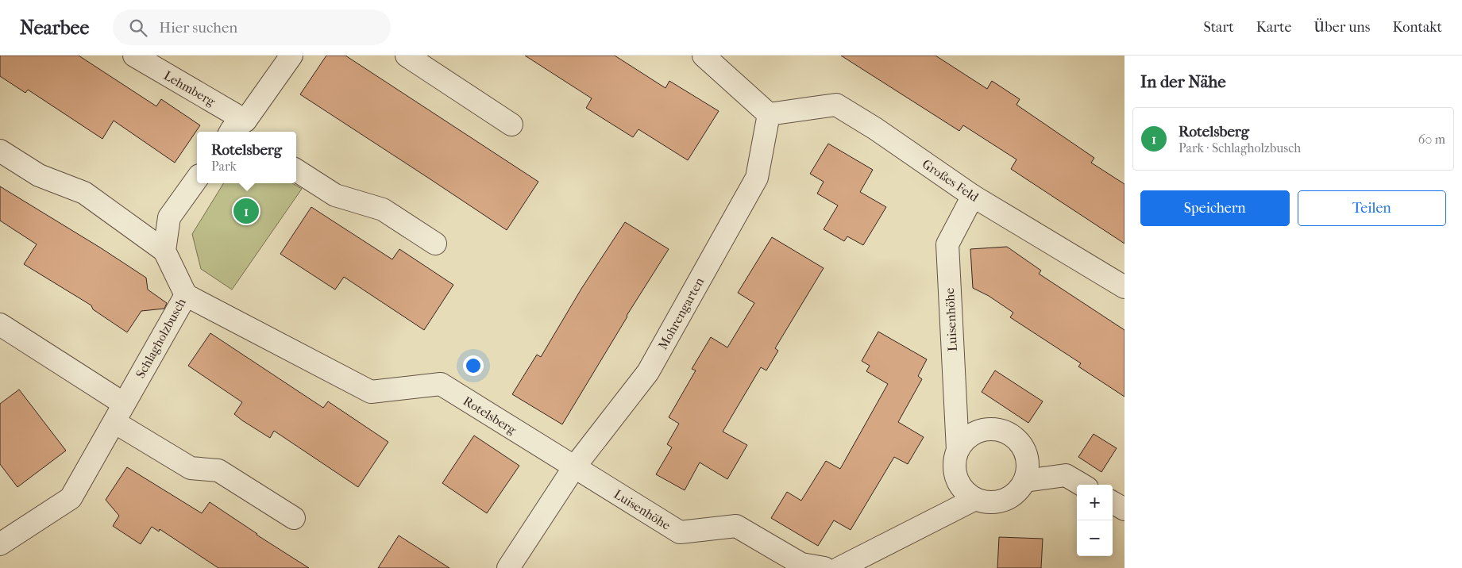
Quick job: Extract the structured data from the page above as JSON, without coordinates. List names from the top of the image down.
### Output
{
  "streets": {
    "street": [
      "Lehmberg",
      "Großes Feld",
      "Mohrengarten",
      "Luisenhöhe",
      "Schlagholzbusch",
      "Rotelsberg"
    ]
  },
  "crossings": [
    ["Großes Feld", "Mohrengarten"],
    ["Großes Feld", "Luisenhöhe"],
    ["Mohrengarten", "Luisenhöhe"],
    ["Mohrengarten", "Rotelsberg"],
    ["Luisenhöhe", "Rotelsberg"],
    ["Schlagholzbusch", "Rotelsberg"]
  ],
  "page": {
    "header": "Nearbee",
    "search": "Hier suchen",
    "nav": [
      "Start",
      "Karte",
      "Über uns",
      "Kontakt"
    ],
    "heading": "In der Nähe",
    "list": [
      {
        "mark": "1",
        "name": "Rotelsberg",
        "note": "Park · Schlagholzbusch",
        "value": "60 m"
      }
    ],
    "popup": ["Rotelsberg", "Park"],
    "buttons": ["Speichern", "Teilen"],
    "pins": "1",
    "map_buttons": ["+", "−"]
  }
}
